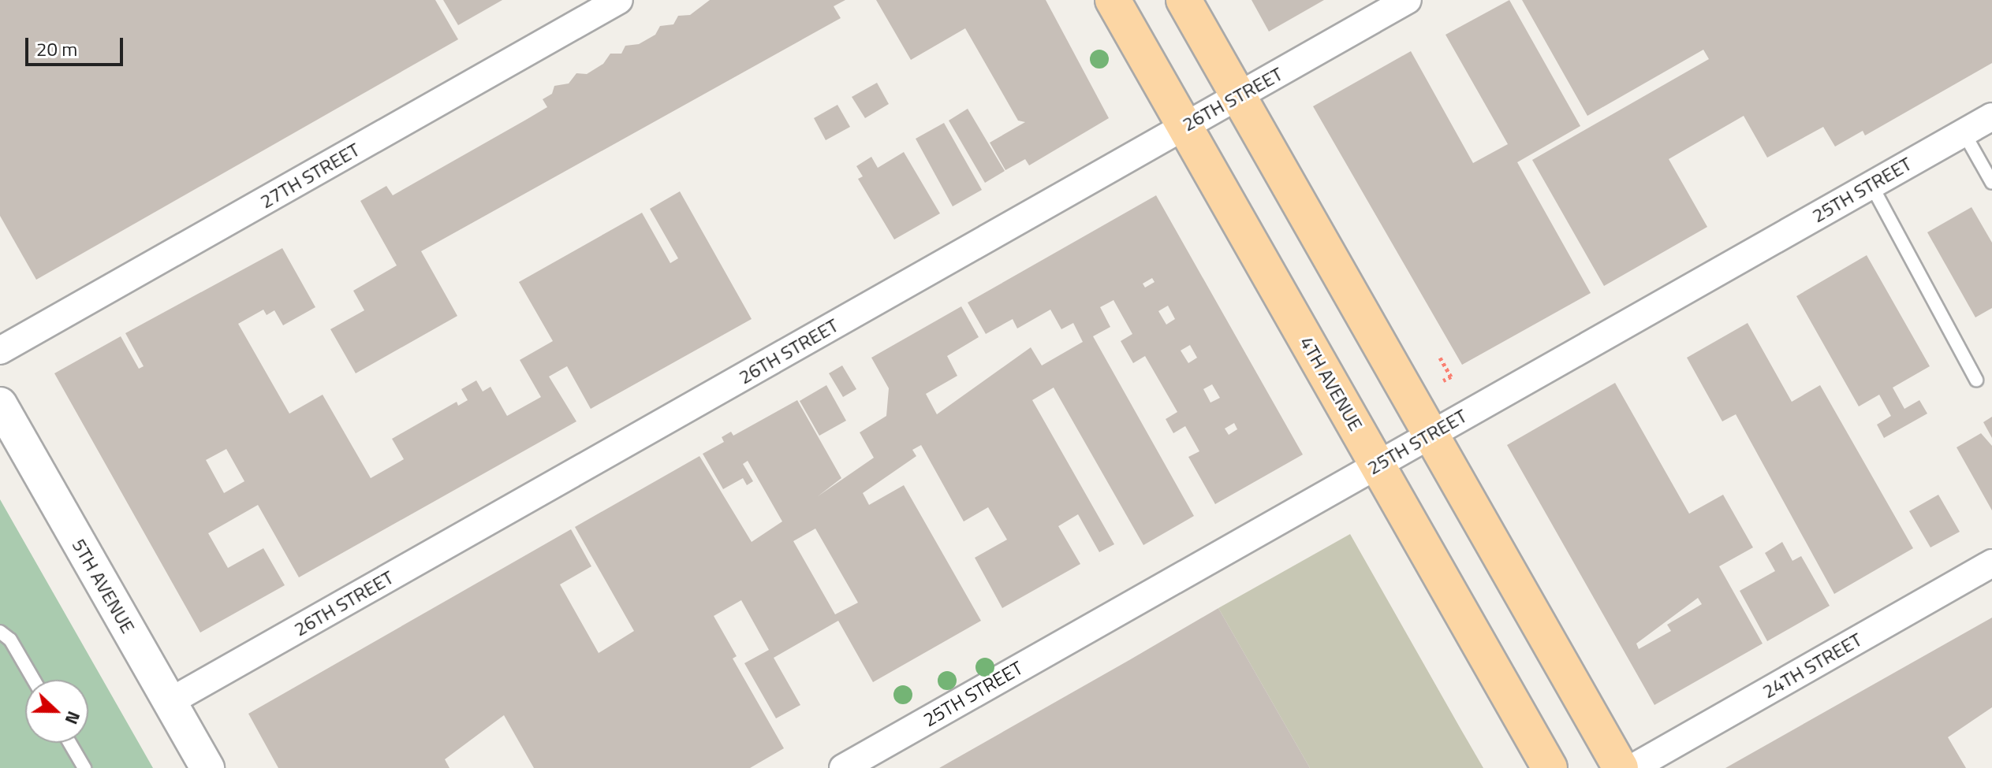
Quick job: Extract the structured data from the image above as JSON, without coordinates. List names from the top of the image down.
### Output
{
  "streets": {
    "main road": ["4TH AVENUE"],
    "street": [
      "26TH STREET",
      "27TH STREET",
      "25TH STREET",
      "5TH AVENUE",
      "24TH STREET"
    ]
  },
  "crossings": [
    ["26TH STREET", "4TH AVENUE"],
    ["26TH STREET", "5TH AVENUE"],
    ["25TH STREET", "4TH AVENUE"]
  ],
  "scale_bar": "20 m",
  "north": "right"
}
